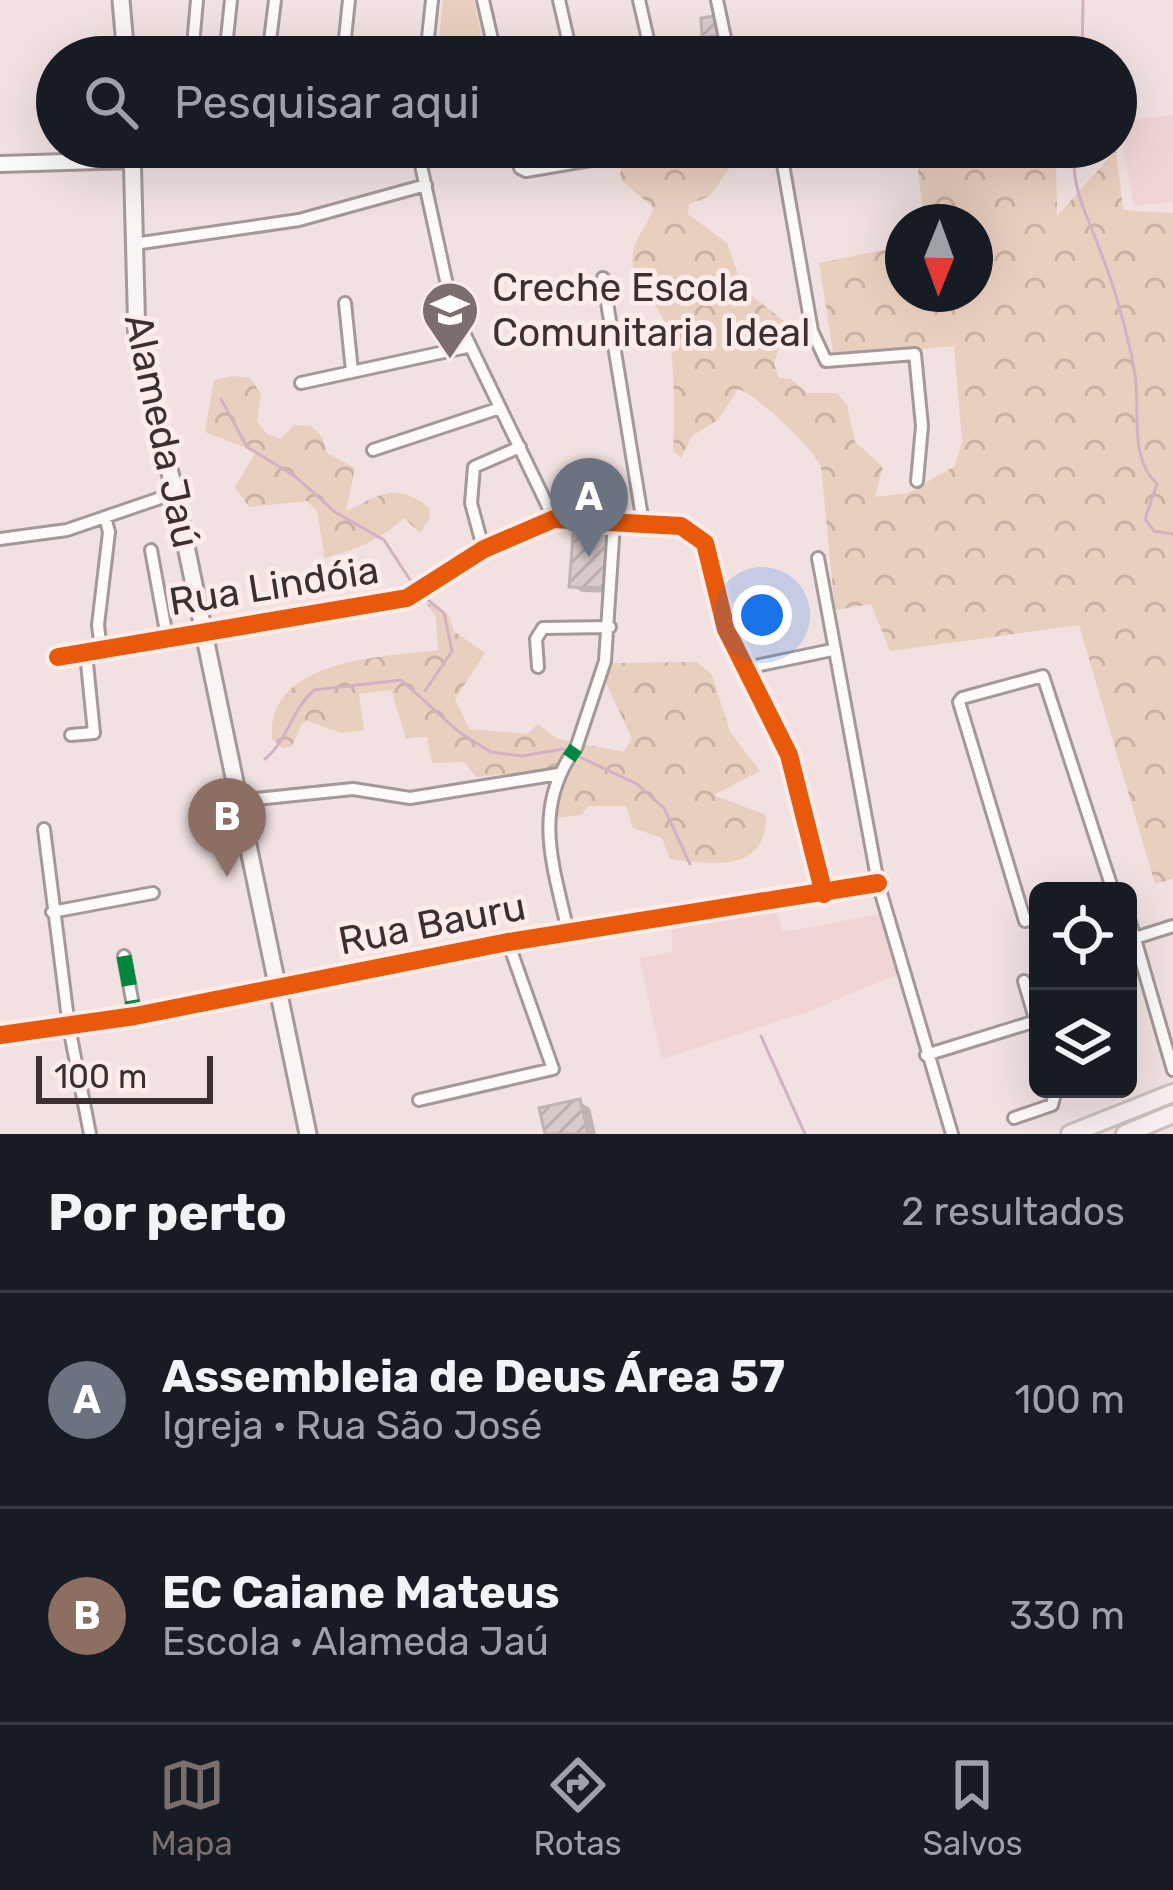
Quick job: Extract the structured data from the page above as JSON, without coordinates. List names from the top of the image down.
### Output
{
  "streets": {
    "main road": ["Alameda Jaú"],
    "street": ["Rua Lindóia", "Rua Bauru"]
  },
  "crossings": [
    ["Alameda Jaú", "Rua Lindóia"],
    ["Alameda Jaú", "Rua Bauru"]
  ],
  "places": {
    "school or university": ["Creche Escola Comunitaria Ideal"]
  },
  "scale_bar": "100 m",
  "north": "bottom",
  "page": {
    "search": "Pesquisar aqui",
    "pins": ["A", "B"],
    "scale": "100 m",
    "heading": ["Por perto", "2 resultados"],
    "list": [
      {
        "mark": "A",
        "name": "Assembleia de Deus Área 57",
        "note": "Igreja · Rua São José",
        "value": "100 m"
      },
      {
        "mark": "B",
        "name": "EC Caiane Mateus",
        "note": "Escola · Alameda Jaú",
        "value": "330 m"
      }
    ],
    "nav": ["Mapa", "Rotas", "Salvos"]
  }
}
